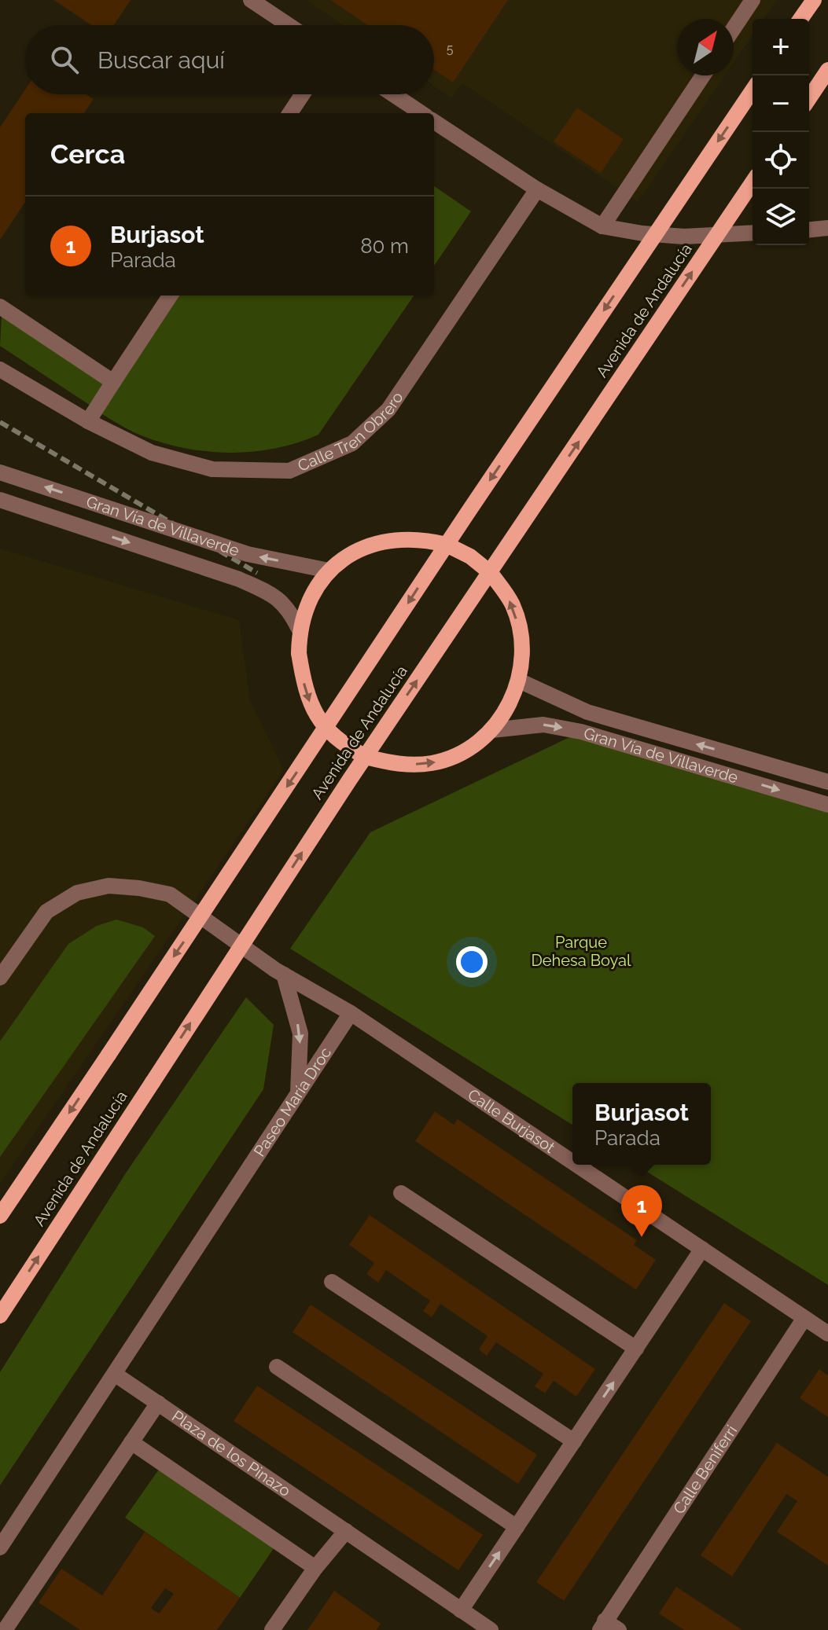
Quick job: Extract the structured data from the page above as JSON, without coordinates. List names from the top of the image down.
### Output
{
  "streets": {
    "main road": ["Avenida de Andalucía"],
    "street": [
      "Calle Tren Obrero",
      "Gran Vía de Villaverde",
      "Paseo María Droc",
      "Calle Burjasot",
      "Plaza de los Pinazo",
      "Calle Beniferri"
    ]
  },
  "crossings": [
    ["Paseo María Droc", "Calle Burjasot"],
    ["Paseo María Droc", "Plaza de los Pinazo"],
    ["Calle Burjasot", "Calle Beniferri"]
  ],
  "parks": ["Parque Dehesa Boyal"],
  "house_numbers": ["5"],
  "north": "top right",
  "page": {
    "map_buttons": ["+", "−"],
    "search": "Buscar aquí",
    "heading": "Cerca",
    "list": [
      {
        "mark": "1",
        "name": "Burjasot",
        "note": "Parada",
        "value": "80 m"
      }
    ],
    "popup": ["Burjasot", "Parada"],
    "pins": "1"
  }
}
